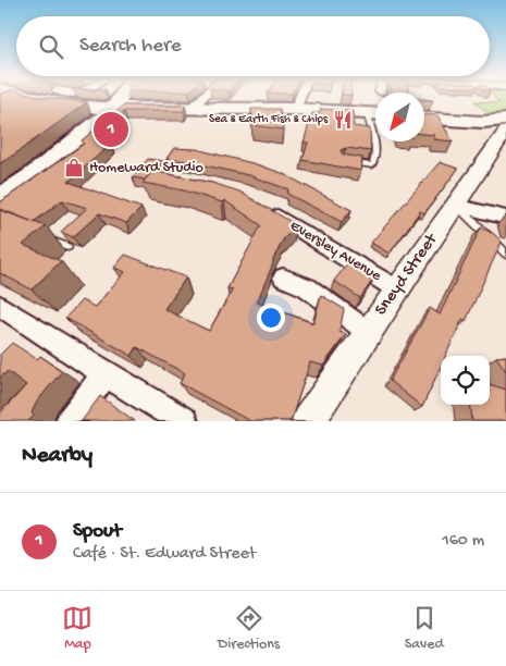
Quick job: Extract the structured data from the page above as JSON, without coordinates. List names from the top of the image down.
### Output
{
  "streets": {
    "street": ["Eversley Avenue", "Sneyd Street"]
  },
  "crossings": [
    ["Eversley Avenue", "Sneyd Street"]
  ],
  "places": {
    "restaurant": ["Sea & Earth Fish & Chips"],
    "shop": ["Homeward Studio"]
  },
  "north": "bottom left",
  "page": {
    "search": "Search here",
    "pins": "1",
    "heading": "Nearby",
    "list": [
      {
        "mark": "1",
        "name": "Spout",
        "note": "Café · St. Edward Street",
        "value": "160 m"
      }
    ],
    "nav": ["Map", "Directions", "Saved"]
  }
}
